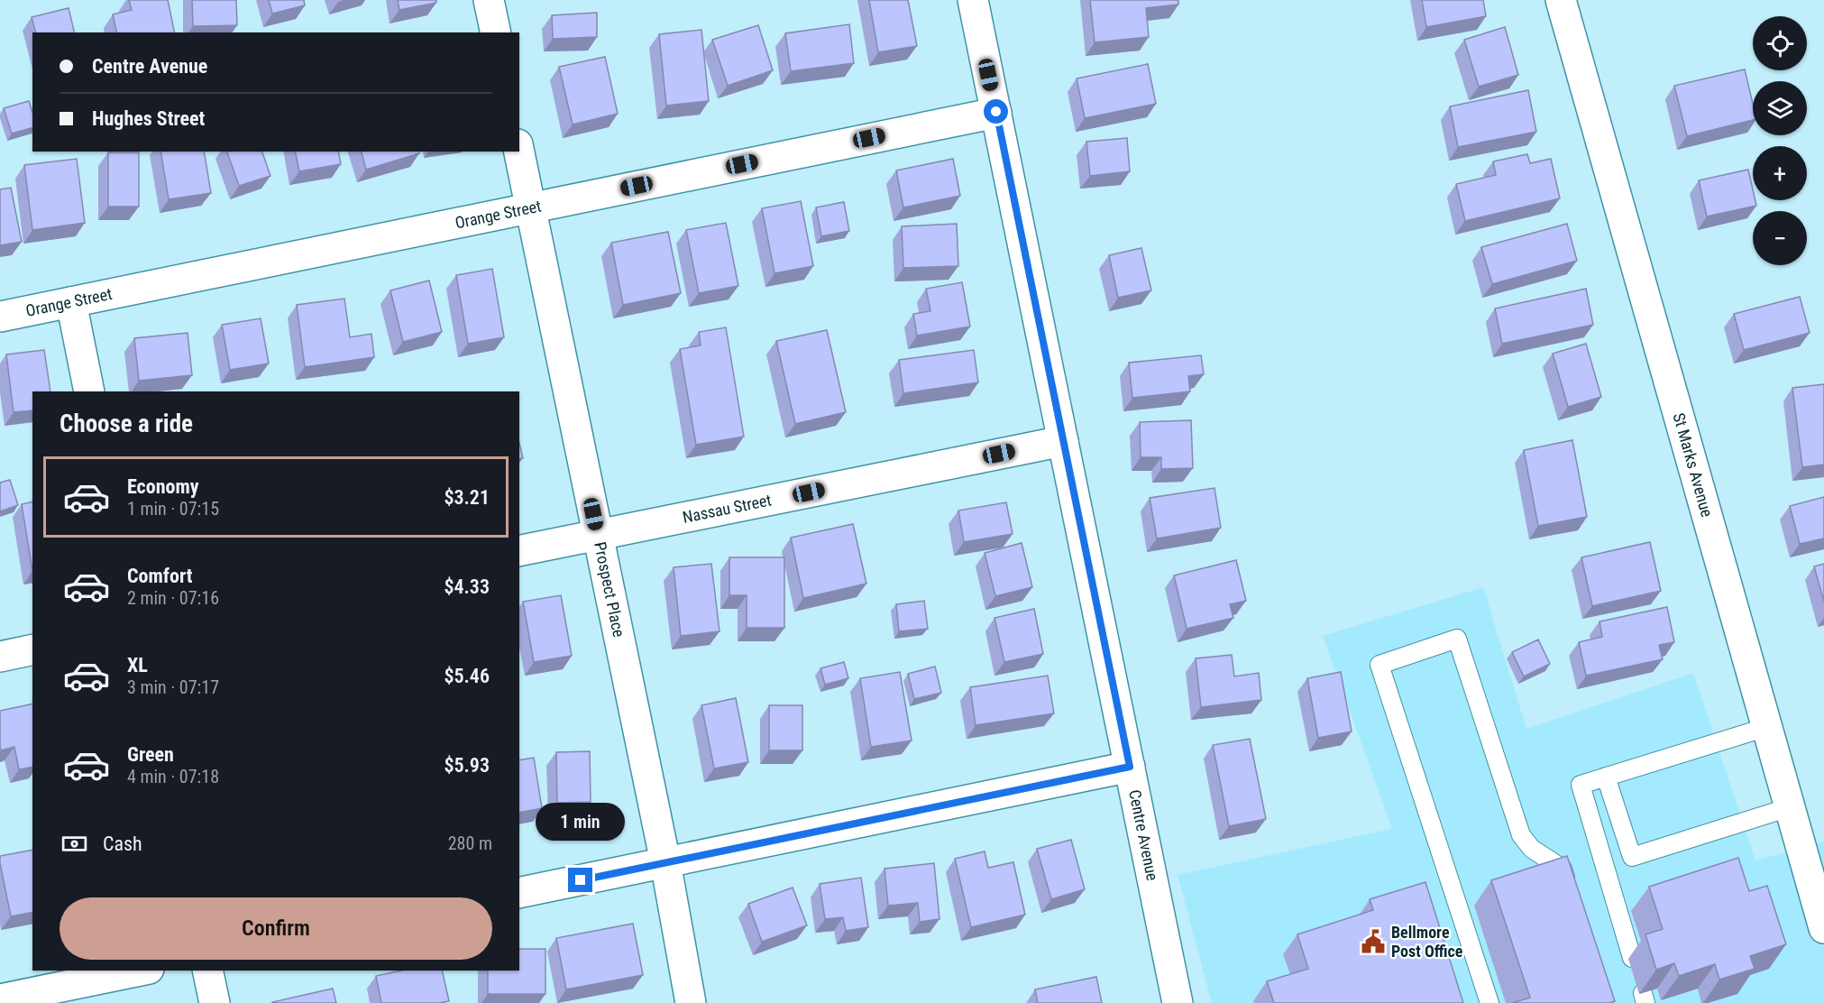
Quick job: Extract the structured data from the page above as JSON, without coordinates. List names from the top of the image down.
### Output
{
  "streets": {
    "street": [
      "Orange Street",
      "St Marks Avenue",
      "Nassau Street",
      "Prospect Place",
      "Centre Avenue"
    ]
  },
  "crossings": [
    ["Orange Street", "Prospect Place"],
    ["Orange Street", "Centre Avenue"],
    ["Nassau Street", "Prospect Place"],
    ["Nassau Street", "Centre Avenue"]
  ],
  "places": {
    "public building": ["Bellmore Post Office"]
  },
  "page": {
    "map_buttons": ["+", "−"],
    "banner": ["Centre Avenue", "Hughes Street"],
    "heading": "Choose a ride",
    "list": [
      {
        "name": "Economy",
        "note": "1 min · 07:15",
        "value": "$3.21"
      },
      {
        "name": "Comfort",
        "note": "2 min · 07:16",
        "value": "$4.33"
      },
      {
        "name": "XL",
        "note": "3 min · 07:17",
        "value": "$5.46"
      },
      {
        "name": "Green",
        "note": "4 min · 07:18",
        "value": "$5.93"
      }
    ],
    "bubble": "1 min",
    "pay": ["Cash", "280 m"],
    "buttons": "Confirm"
  }
}
